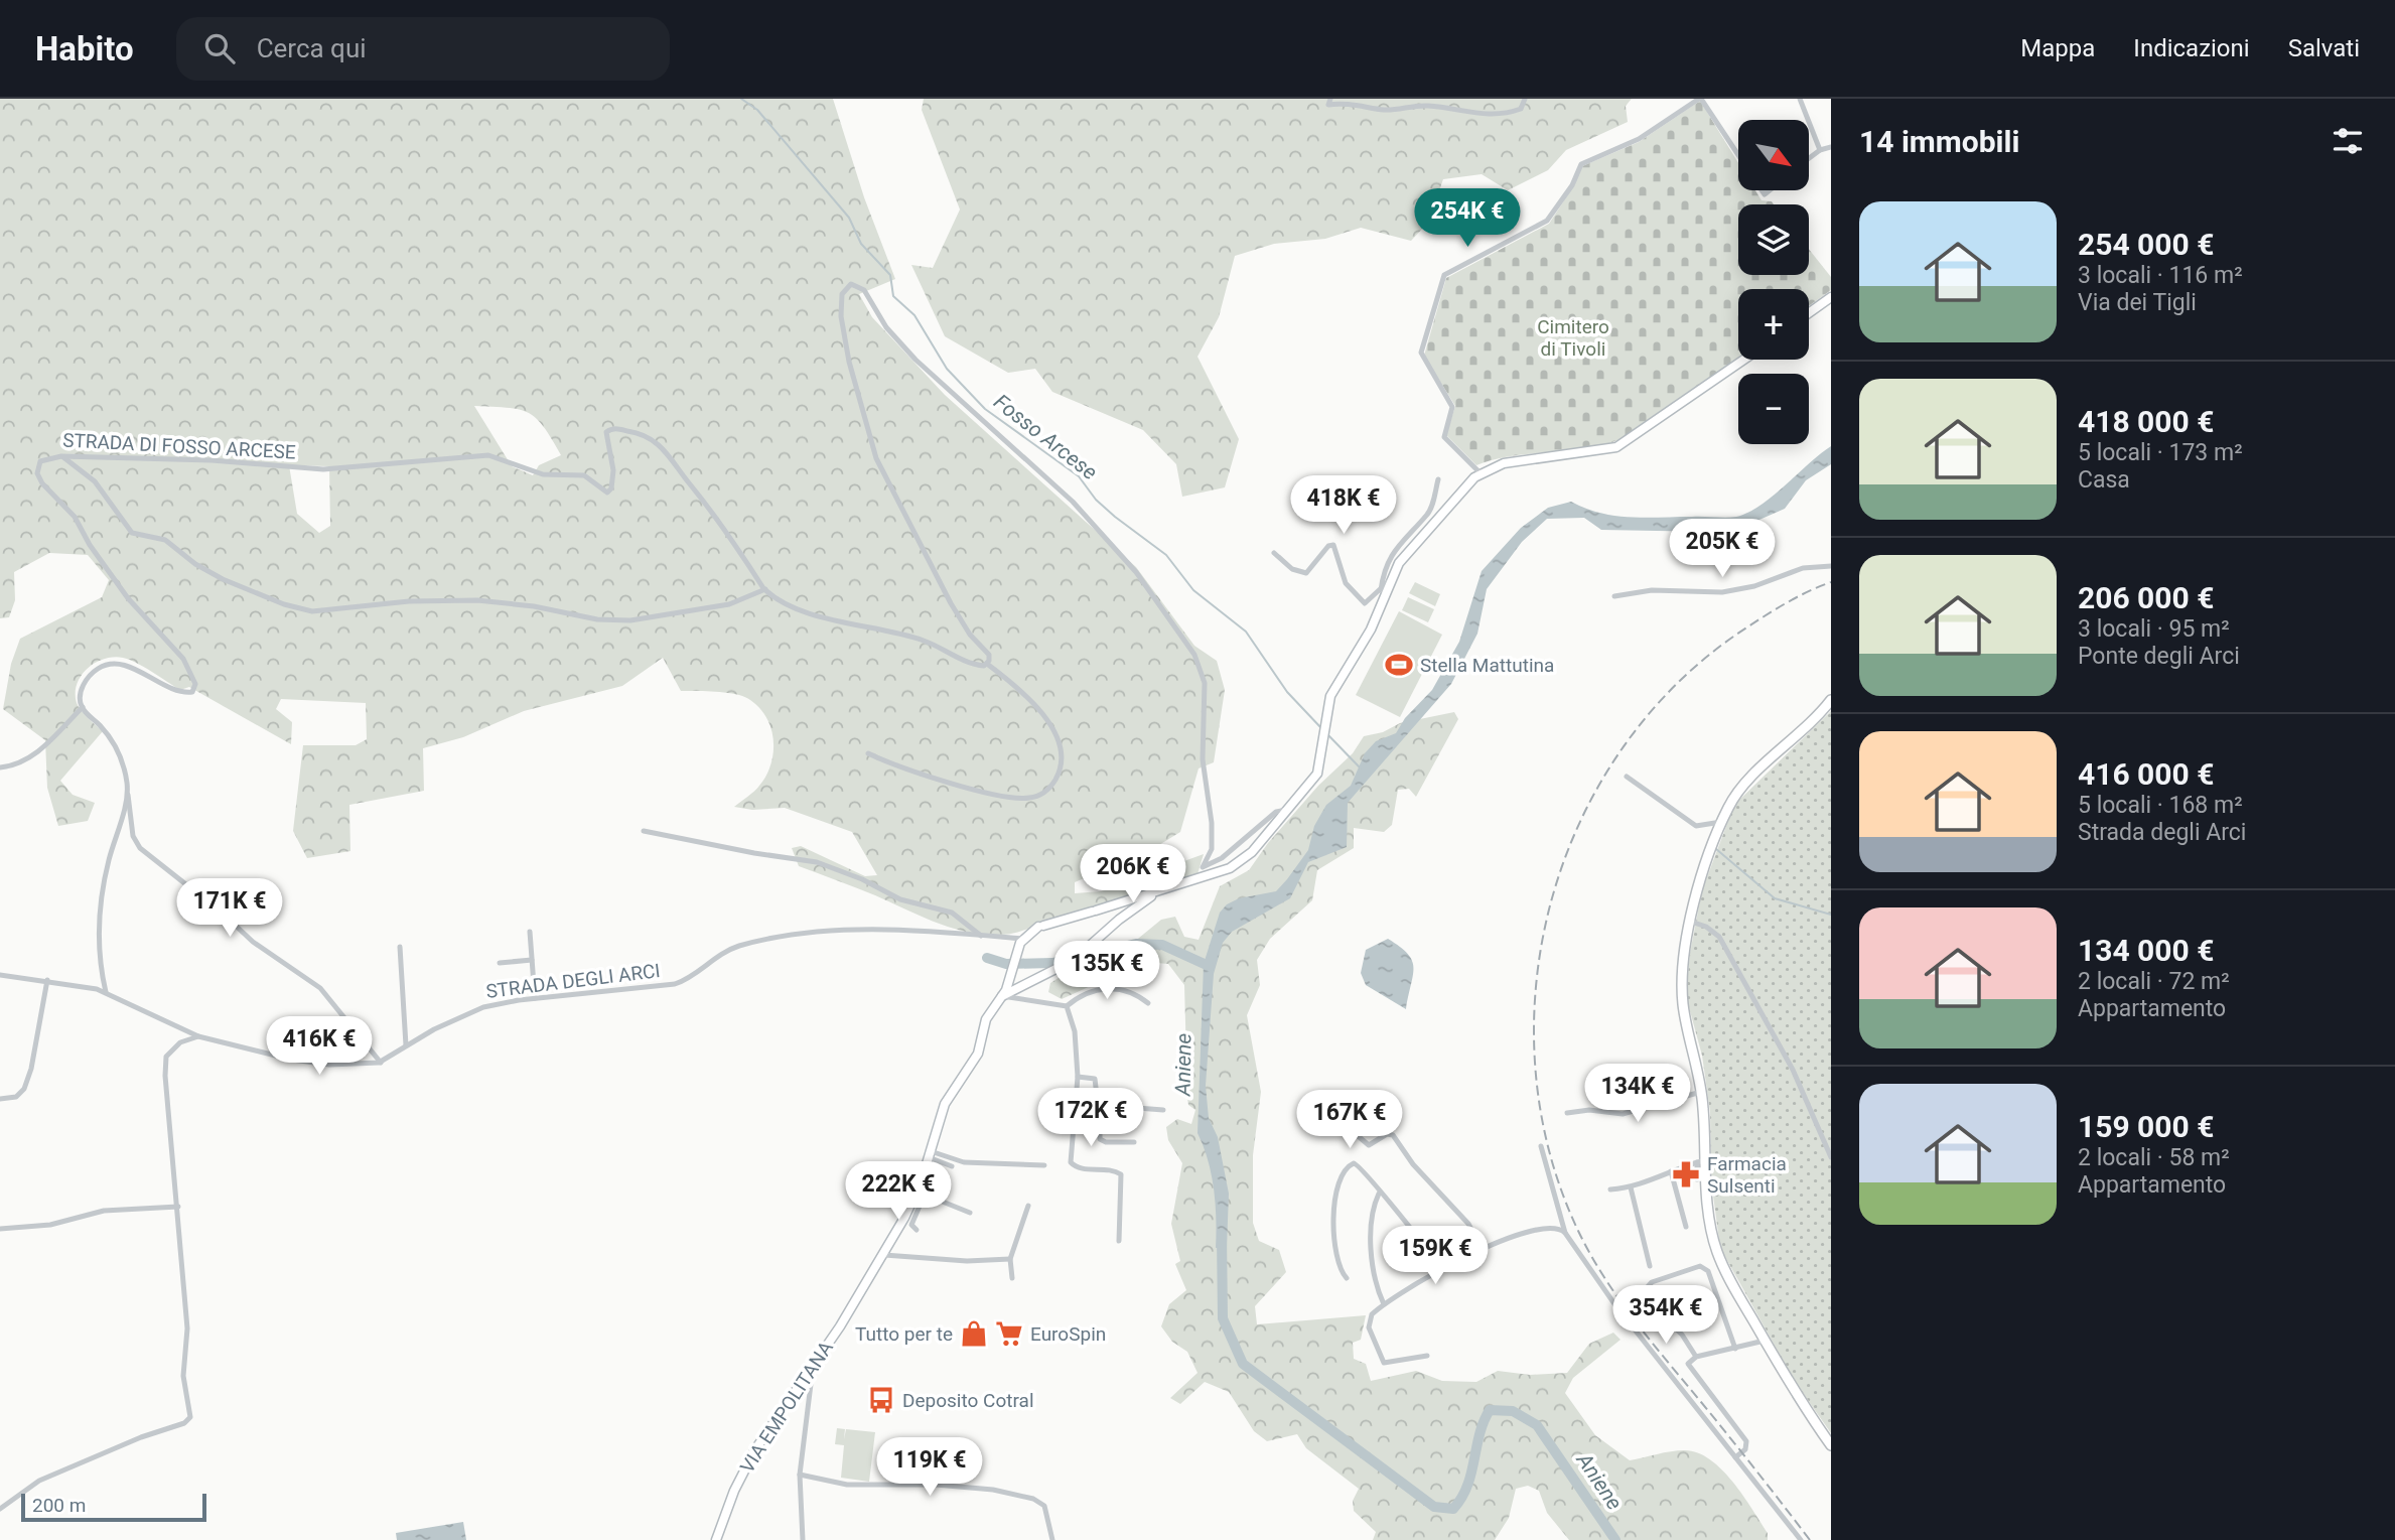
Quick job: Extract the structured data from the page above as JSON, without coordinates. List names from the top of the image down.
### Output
{
  "streets": {
    "main road": ["VIA EMPOLITANA"],
    "street": ["STRADA DI FOSSO ARCESE", "STRADA DEGLI ARCI"]
  },
  "crossings": [
    ["STRADA DEGLI ARCI", "VIA EMPOLITANA"]
  ],
  "water": ["Fosso Arcese", "Aniene"],
  "parks": ["Cimitero di Tivoli"],
  "places": {
    "sports": ["Stella Mattutina"],
    "pharmacy": ["Farmacia Sulsenti"],
    "shop": ["Tutto per te"],
    "supermarket": ["EuroSpin"],
    "bus stop": ["Deposito Cotral"]
  },
  "scale_bar": "200 m",
  "north": "bottom right",
  "page": {
    "header": "Habito",
    "search": "Cerca qui",
    "nav": ["Mappa", "Indicazioni", "Salvati"],
    "heading": "14 immobili",
    "map_buttons": ["+", "−"],
    "list": [
      {
        "name": "254 000 €",
        "note": "3 locali · 116 m² · Via dei Tigli"
      },
      {
        "name": "418 000 €",
        "note": "5 locali · 173 m² · Casa"
      },
      {
        "name": "206 000 €",
        "note": "3 locali · 95 m² · Ponte degli Arci"
      },
      {
        "name": "416 000 €",
        "note": "5 locali · 168 m² · Strada degli Arci"
      },
      {
        "name": "134 000 €",
        "note": "2 locali · 72 m² · Appartamento"
      },
      {
        "name": "159 000 €",
        "note": "2 locali · 58 m² · Appartamento"
      }
    ],
    "price": [
      "254K €",
      "418K €",
      "205K €",
      "206K €",
      "171K €",
      "135K €",
      "416K €",
      "134K €",
      "172K €",
      "167K €",
      "222K €",
      "159K €",
      "354K €",
      "119K €"
    ],
    "scale": "200 m"
  }
}
